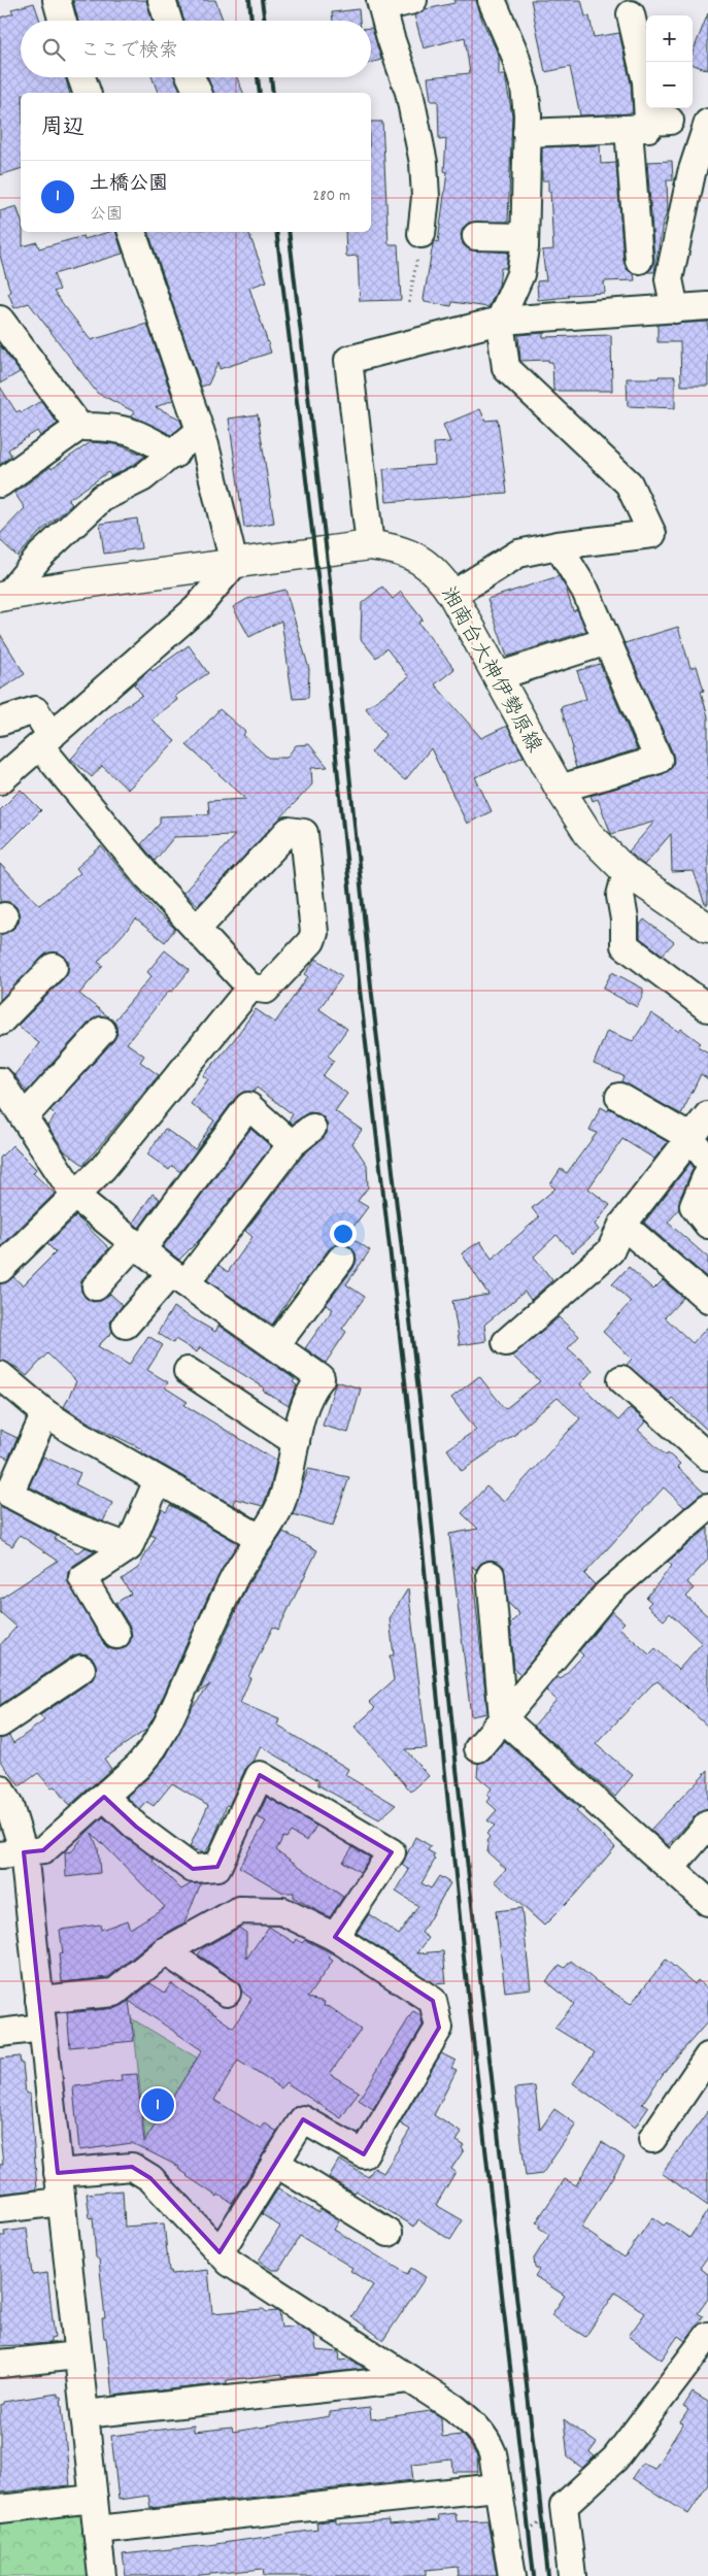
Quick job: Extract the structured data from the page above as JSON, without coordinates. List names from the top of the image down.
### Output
{
  "streets": {
    "main road": ["湘南台大神伊勢原線"]
  },
  "page": {
    "map_buttons": ["+", "−"],
    "search": "ここで検索",
    "heading": "周辺",
    "list": [
      {
        "mark": "1",
        "name": "土橋公園",
        "note": "公園",
        "value": "280 m"
      }
    ],
    "pins": "1"
  }
}
